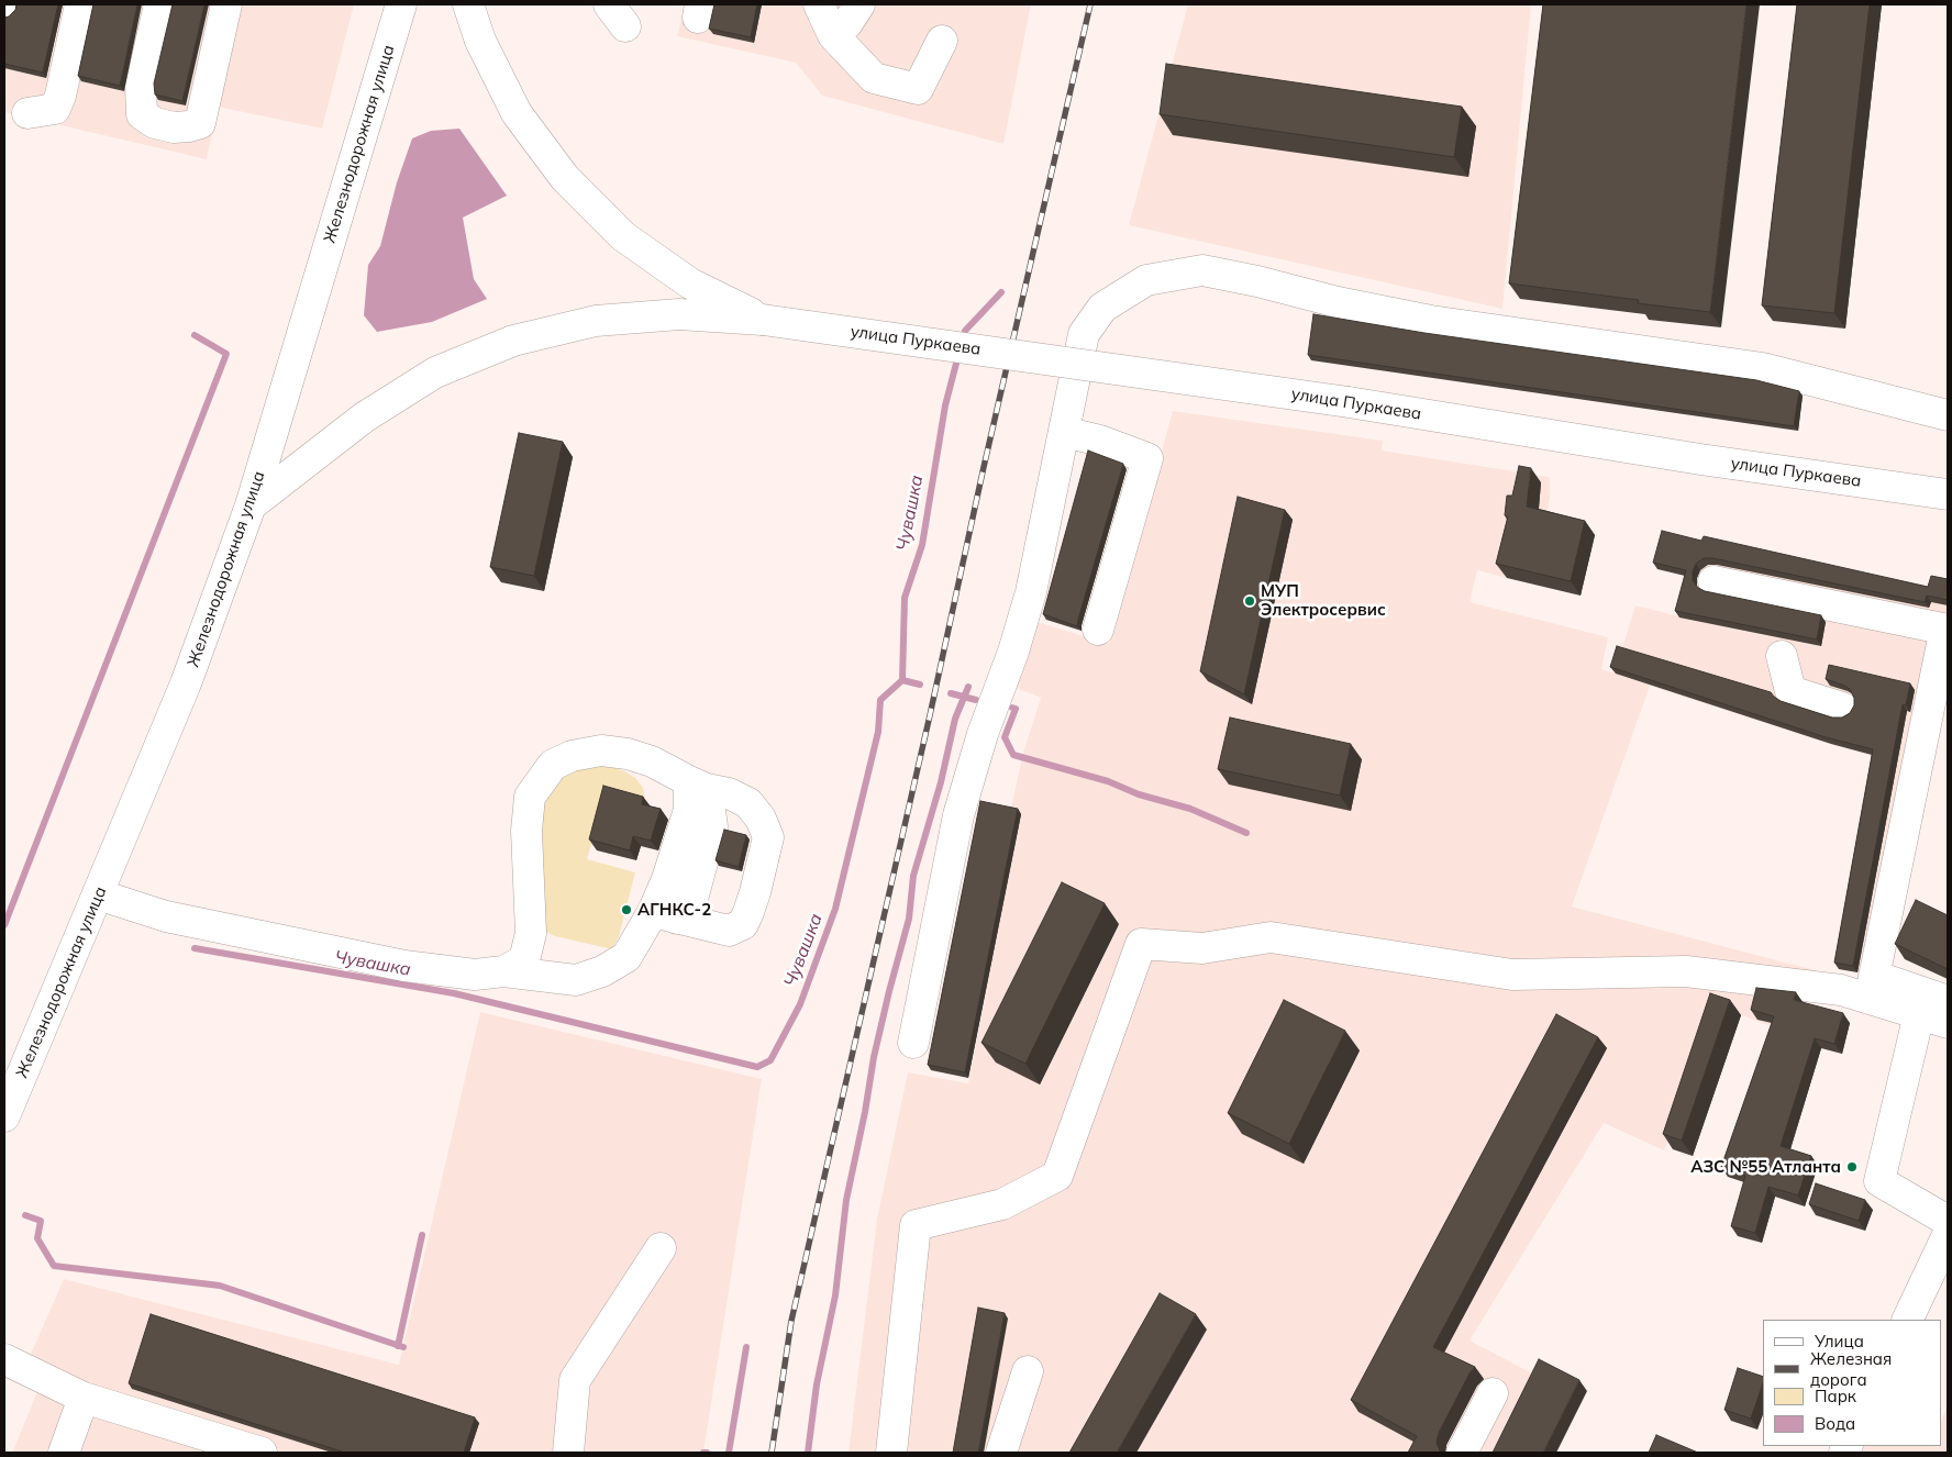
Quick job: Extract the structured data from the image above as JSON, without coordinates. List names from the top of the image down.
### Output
{
  "streets": {
    "main road": ["Железнодорожная улица", "улица Пуркаева"]
  },
  "water": ["Чувашка"],
  "places": ["МУП Электросервис", "АГНКС-2", "АЗС №55 Атланта"],
  "legend": [
    "Улица",
    "Железная дорога",
    "Парк",
    "Вода"
  ]
}
